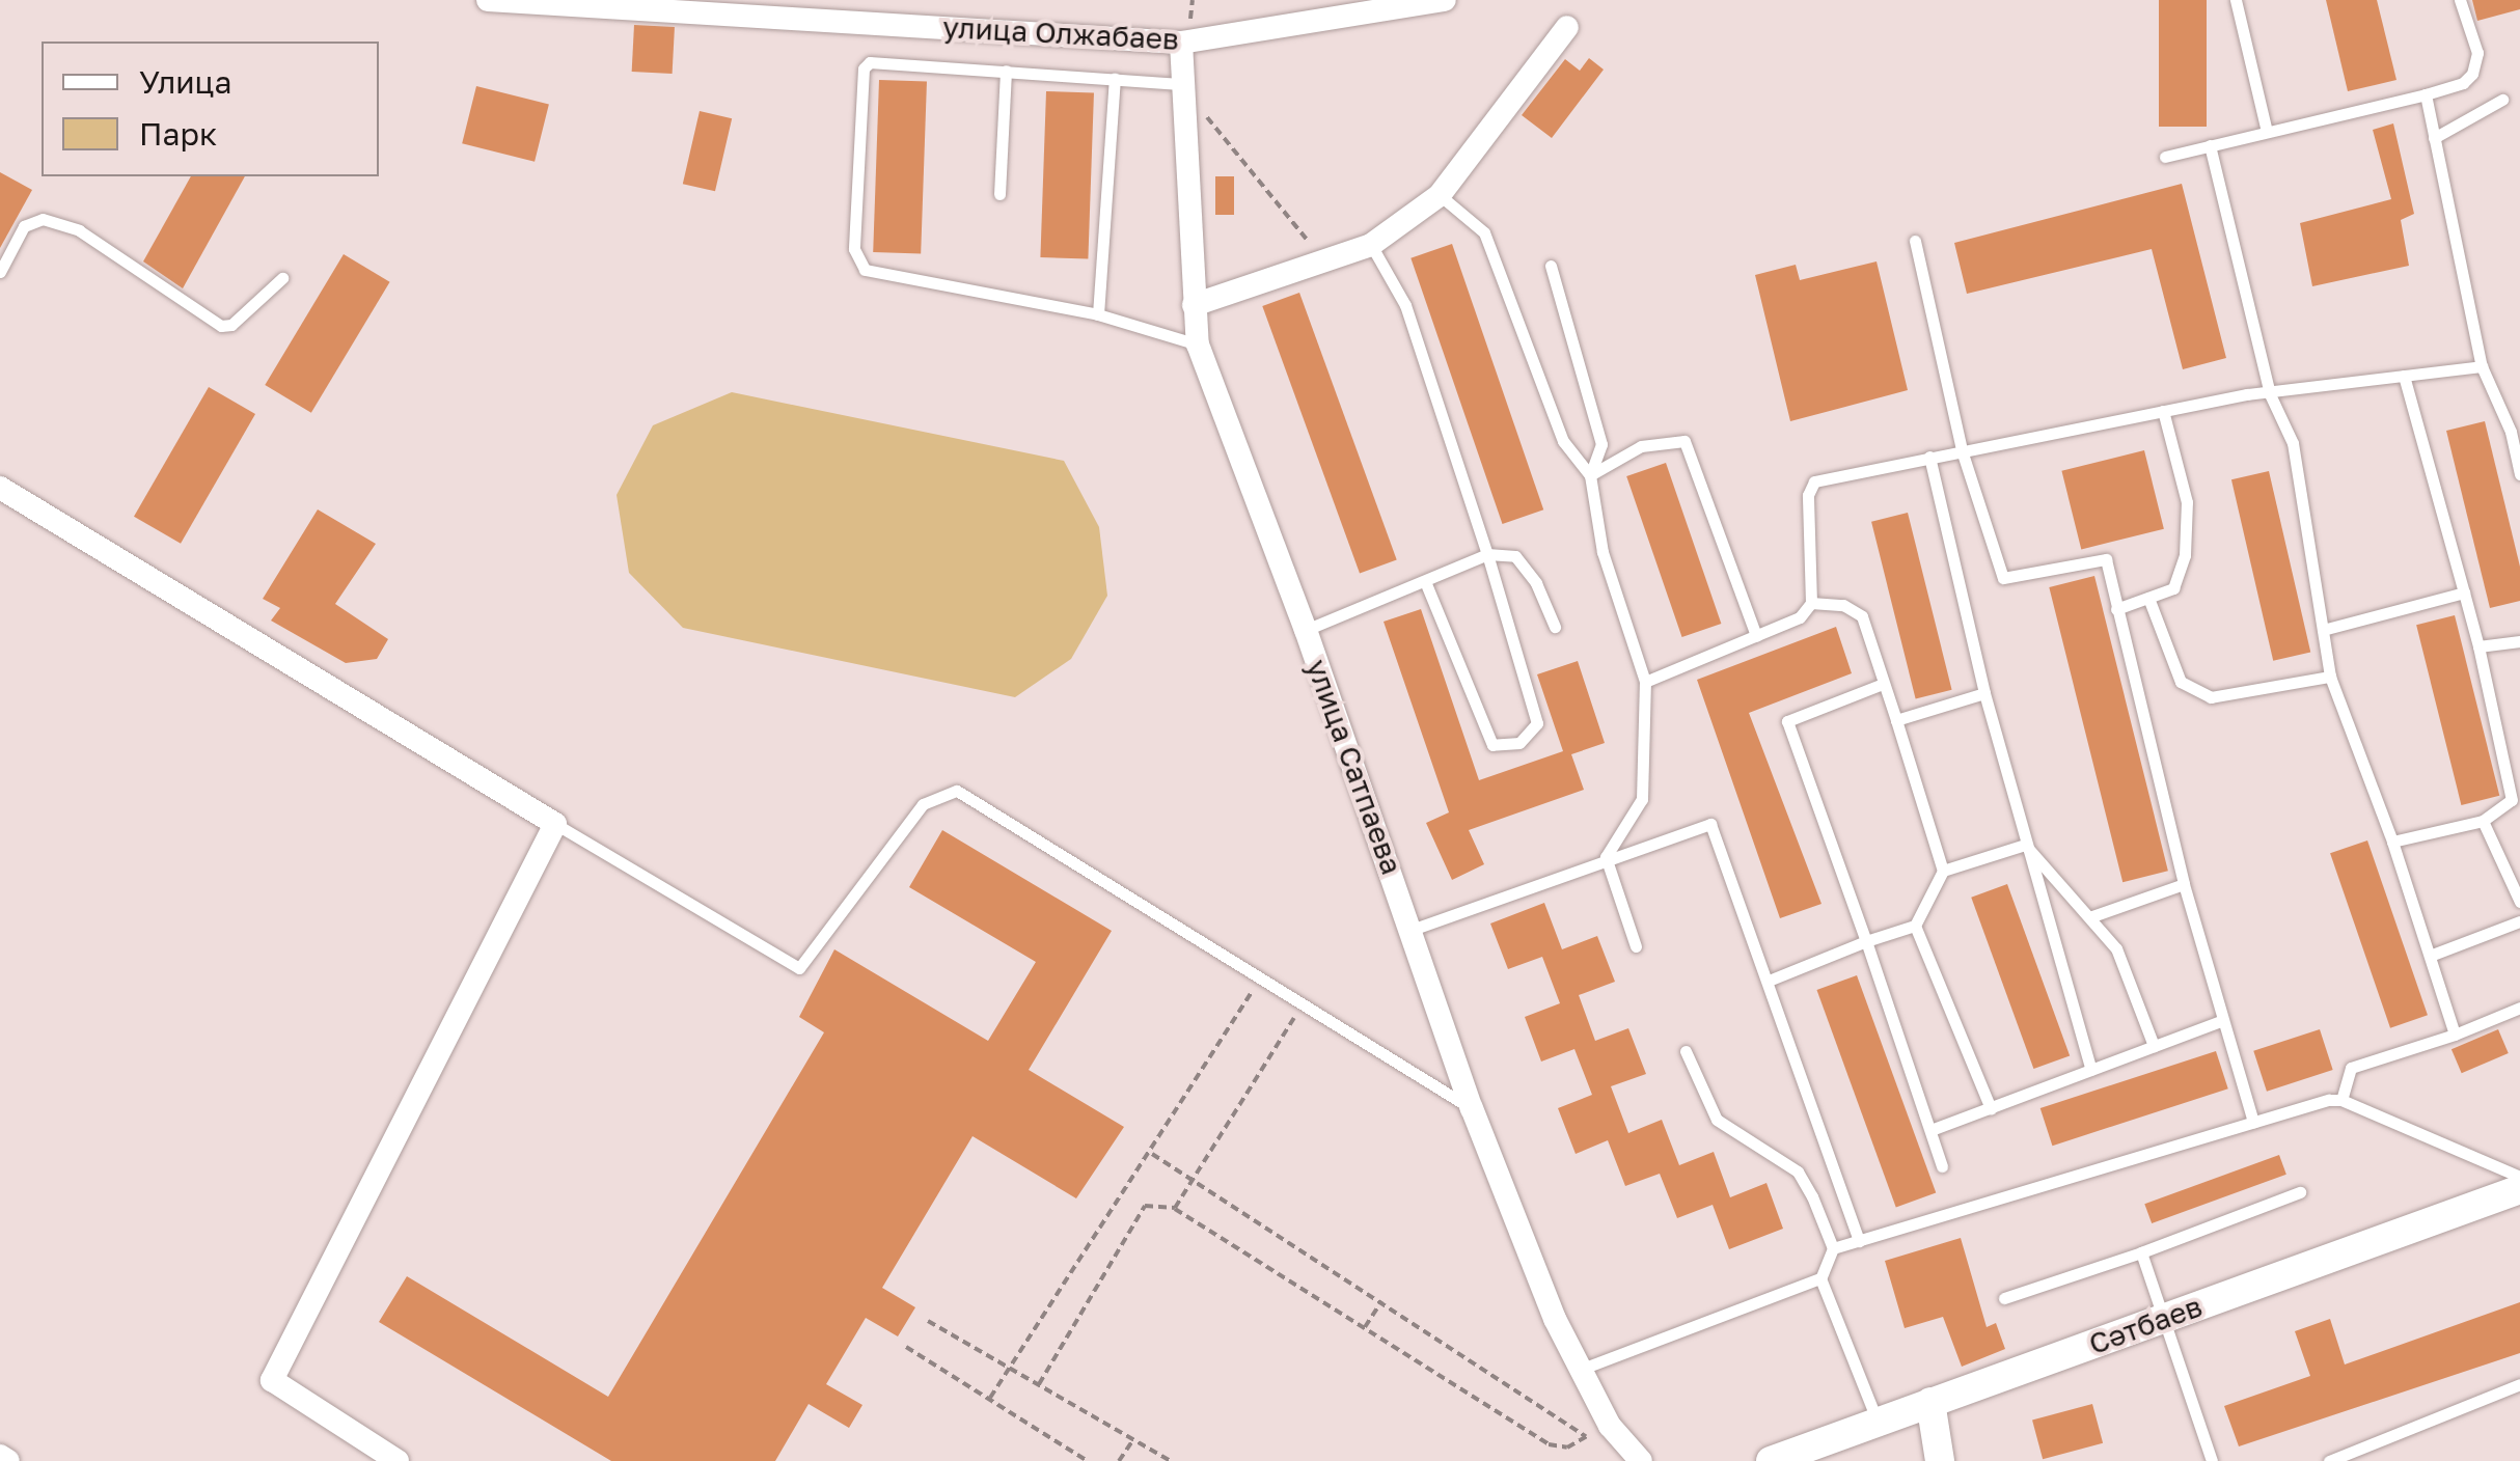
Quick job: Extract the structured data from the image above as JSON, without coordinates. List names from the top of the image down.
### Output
{
  "streets": {
    "street": ["улица Олжабаев", "улица Сатпаева", "Сәтбаев"]
  },
  "crossings": [
    ["улица Олжабаев", "улица Сатпаева"]
  ],
  "legend": ["Улица", "Парк"]
}
